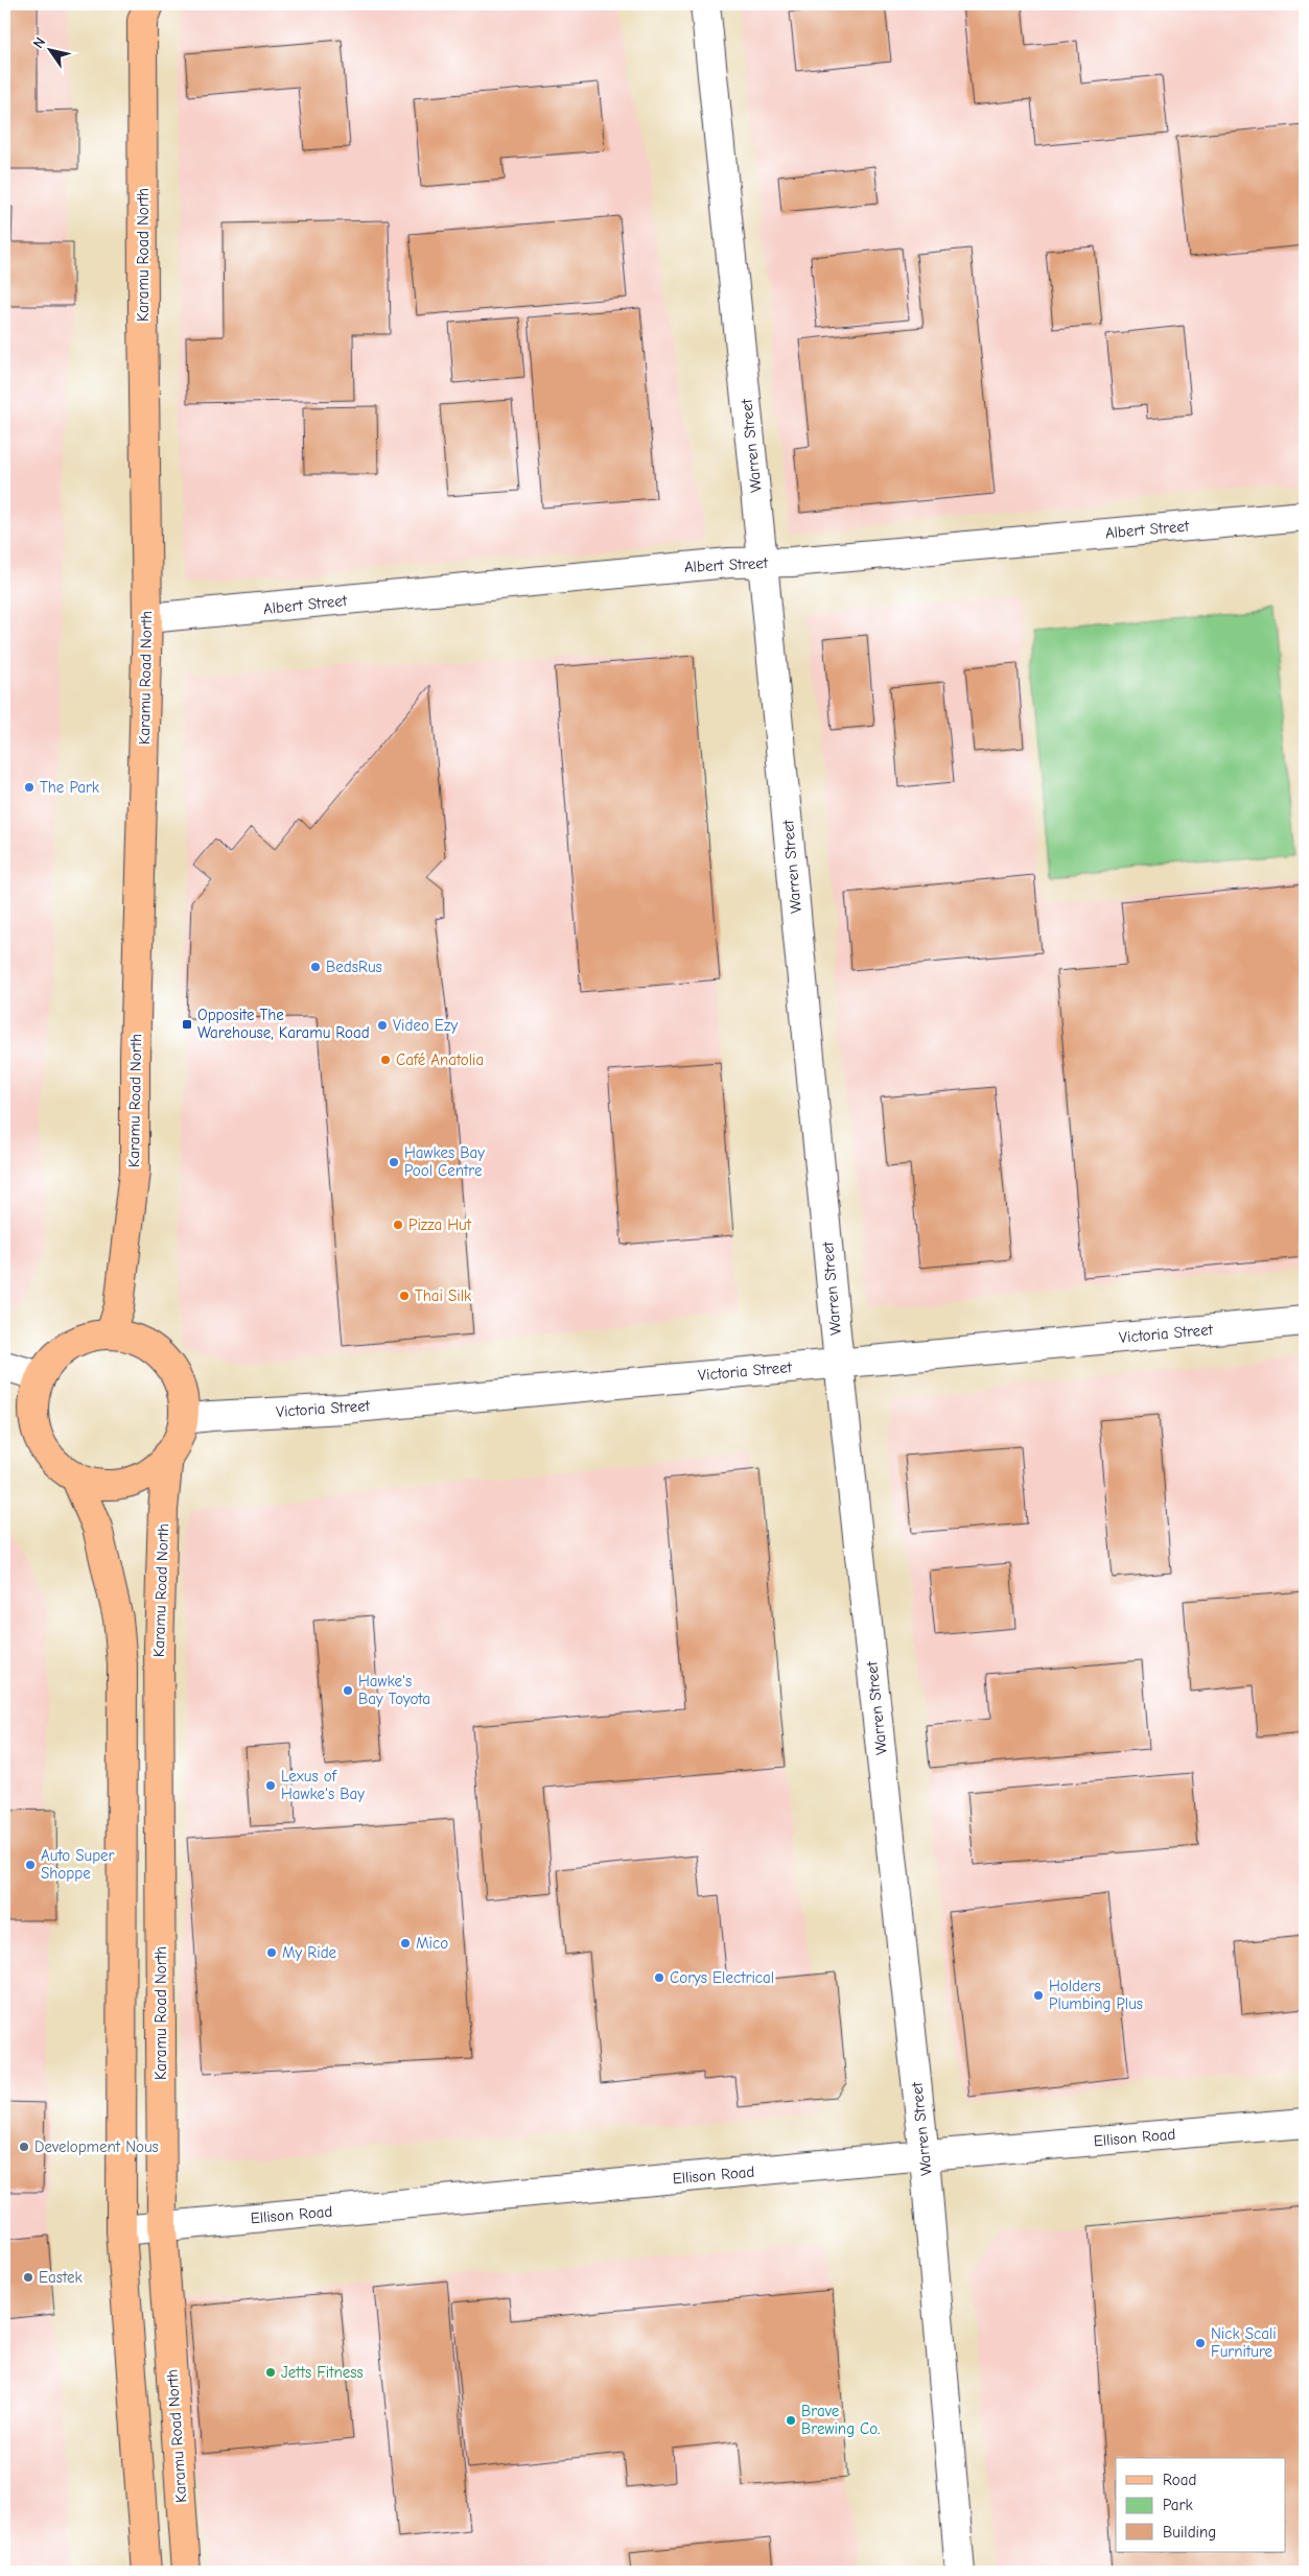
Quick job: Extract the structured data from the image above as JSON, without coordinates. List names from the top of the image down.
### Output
{
  "streets": {
    "main road": ["Karamu Road North"],
    "street": [
      "Warren Street",
      "Albert Street",
      "Victoria Street",
      "Ellison Road"
    ]
  },
  "crossings": [
    ["Karamu Road North", "Albert Street"],
    ["Karamu Road North", "Victoria Street"],
    ["Karamu Road North", "Ellison Road"],
    ["Warren Street", "Albert Street"],
    ["Warren Street", "Victoria Street"],
    ["Warren Street", "Ellison Road"]
  ],
  "places": {
    "other": [
      "The Park",
      "BedsRus",
      "Video Ezy",
      "Café Anatolia",
      "Hawkes Bay Pool Centre",
      "Pizza Hut",
      "Thai Silk",
      "Hawke's Bay Toyota",
      "Lexus of Hawke's Bay",
      "Auto Super Shoppe",
      "Mico",
      "My Ride",
      "Corys Electrical",
      "Holders Plumbing Plus",
      "Development Nous",
      "Eastek",
      "Nick Scali Furniture",
      "Jetts Fitness",
      "Brave Brewing Co."
    ],
    "transit": ["Opposite The Warehouse, Karamu Road"]
  },
  "legend": ["Road", "Park", "Building"],
  "north": "top left"
}
